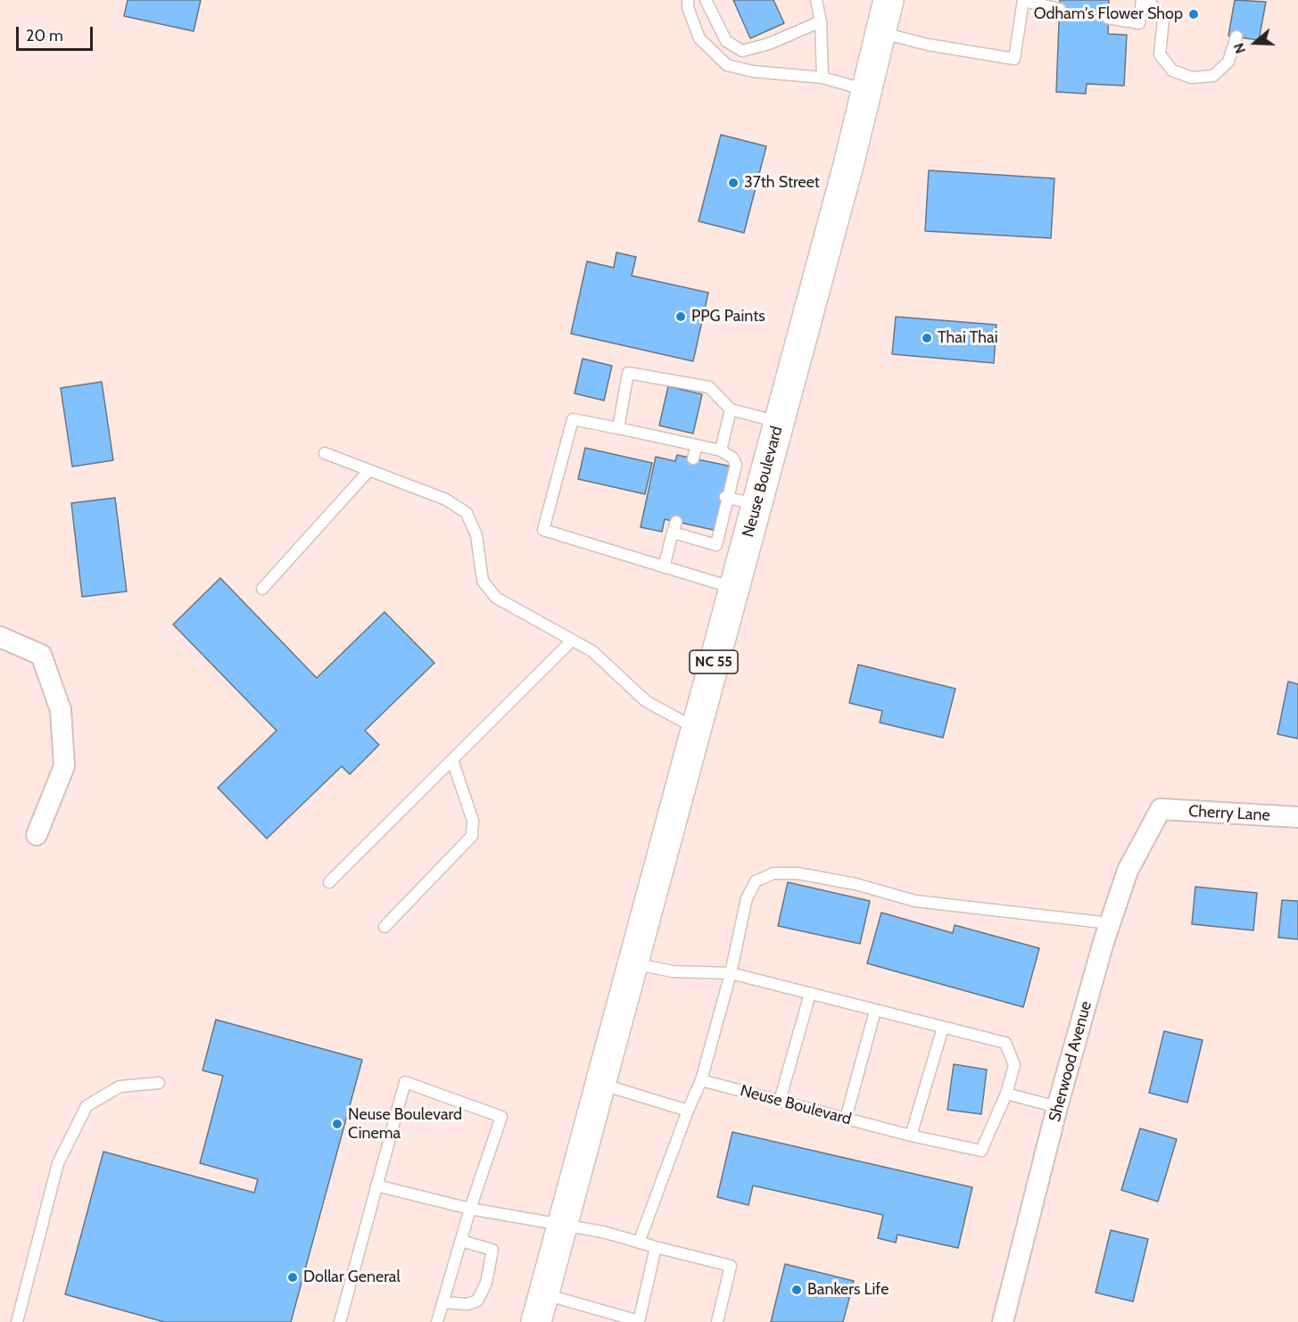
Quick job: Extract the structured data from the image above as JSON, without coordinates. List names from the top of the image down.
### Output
{
  "streets": {
    "main road": ["Neuse Boulevard", "NC 55"],
    "street": ["Cherry Lane", "Sherwood Avenue"]
  },
  "crossings": [
    ["Cherry Lane", "Sherwood Avenue"]
  ],
  "places": [
    "Odham's Flower Shop",
    "37th Street",
    "PPG Paints",
    "Thai Thai",
    "Neuse Boulevard Cinema",
    "Dollar General",
    "Bankers Life"
  ],
  "scale_bar": "20 m",
  "north": "left"
}
